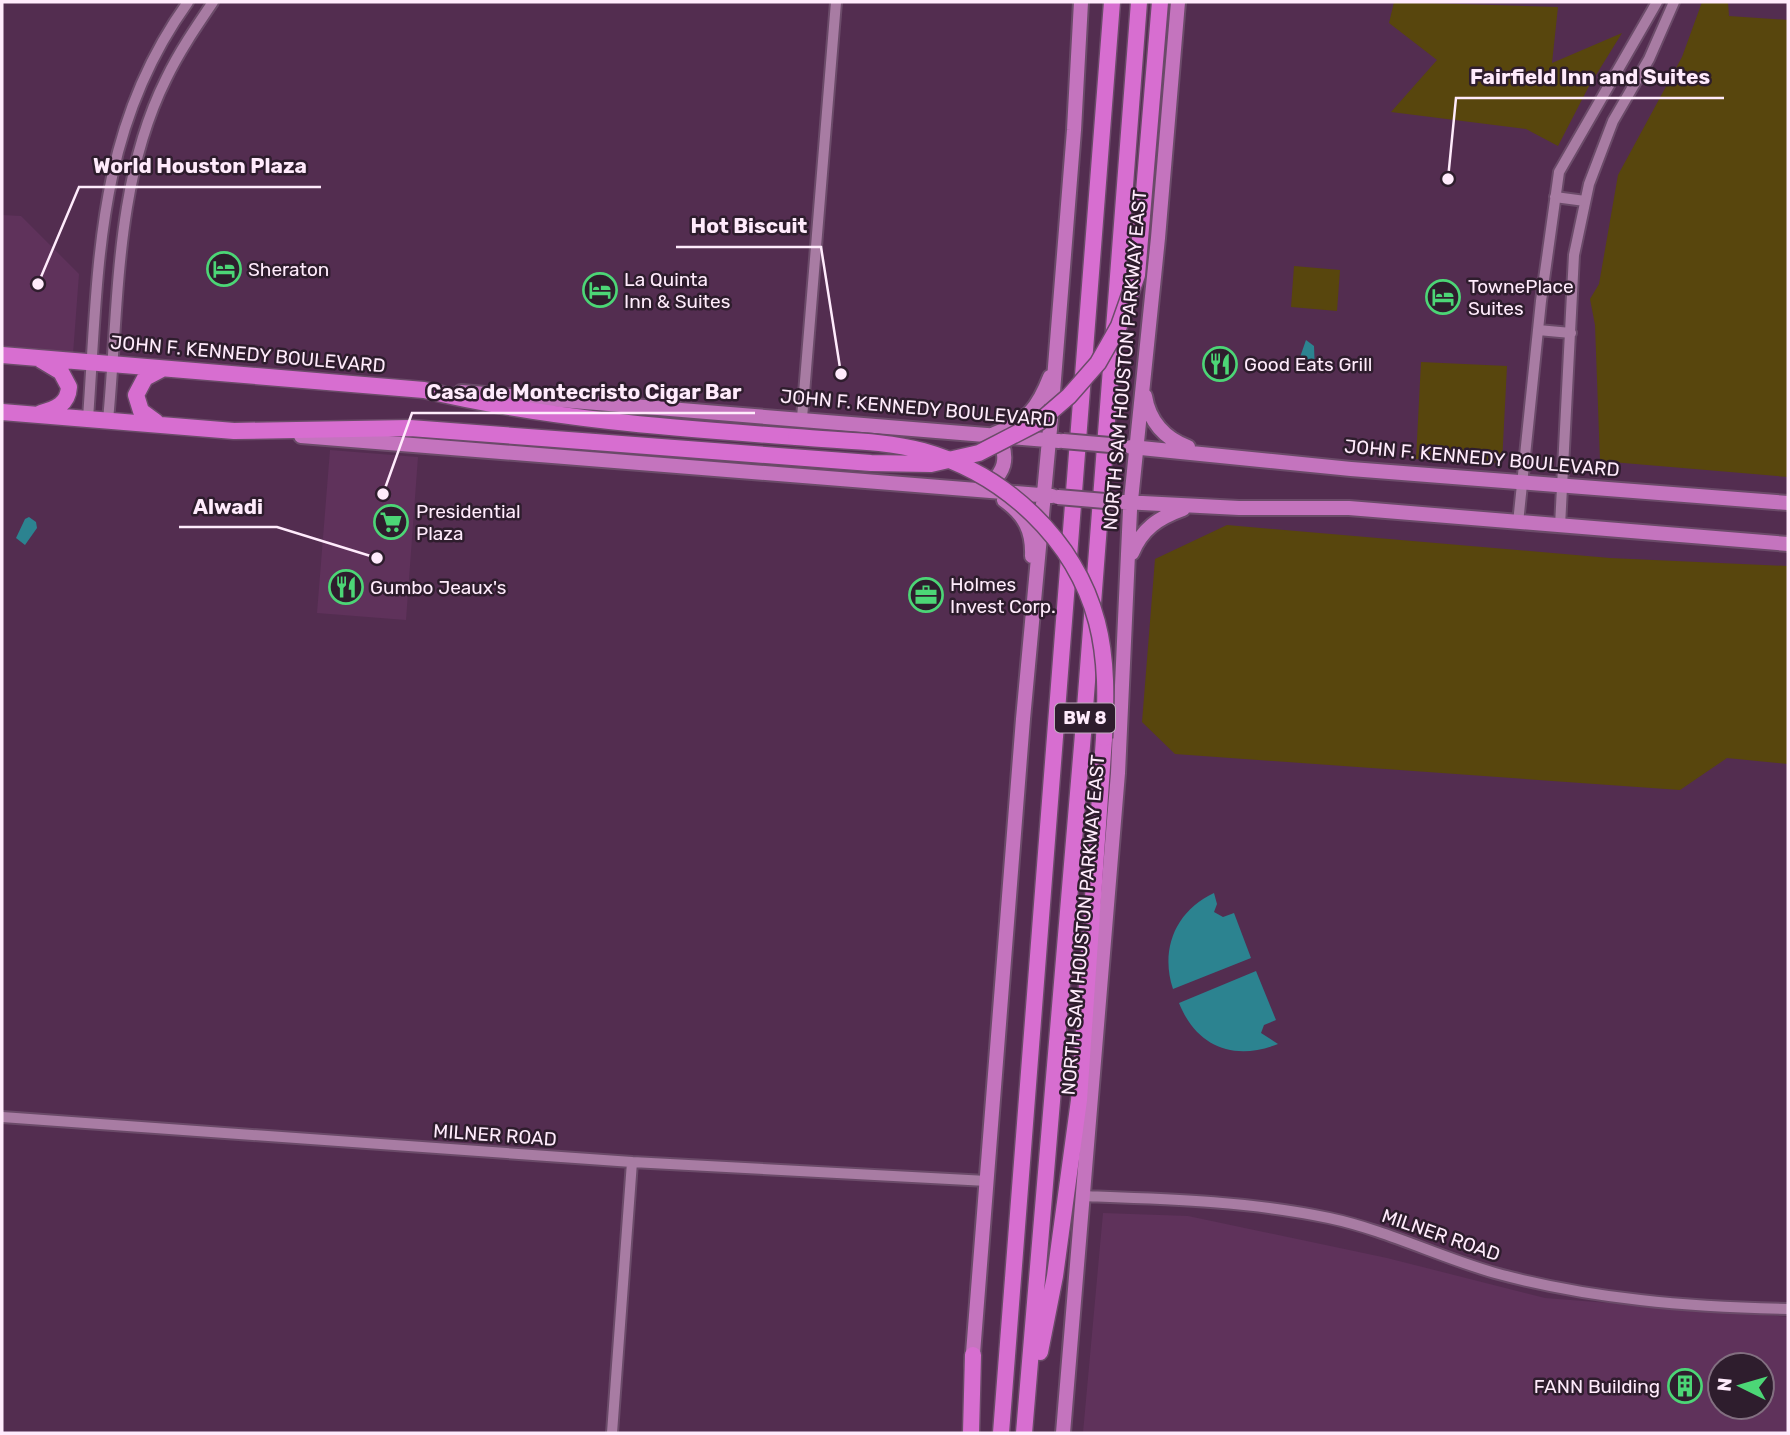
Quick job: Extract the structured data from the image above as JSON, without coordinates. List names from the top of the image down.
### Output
{
  "streets": {
    "highway": ["JOHN F. KENNEDY BOULEVARD", "NORTH SAM HOUSTON PARKWAY EAST", "BW 8"],
    "street": ["MILNER ROAD"]
  },
  "crossings": [
    ["JOHN F. KENNEDY BOULEVARD", "NORTH SAM HOUSTON PARKWAY EAST"],
    ["NORTH SAM HOUSTON PARKWAY EAST", "MILNER ROAD"]
  ],
  "places": {
    "other": [
      "Fairfield Inn and Suites",
      "World Houston Plaza",
      "Hot Biscuit",
      "Casa de Montecristo Cigar Bar",
      "Alwadi"
    ],
    "hotel": ["Sheraton", "La Quinta Inn & Suites", "TownePlace Suites"],
    "restaurant": ["Good Eats Grill", "Gumbo Jeaux's"],
    "supermarket": ["Presidential Plaza"],
    "office": ["Holmes Invest Corp."],
    "building": ["FANN Building"]
  },
  "north": "left"
}
